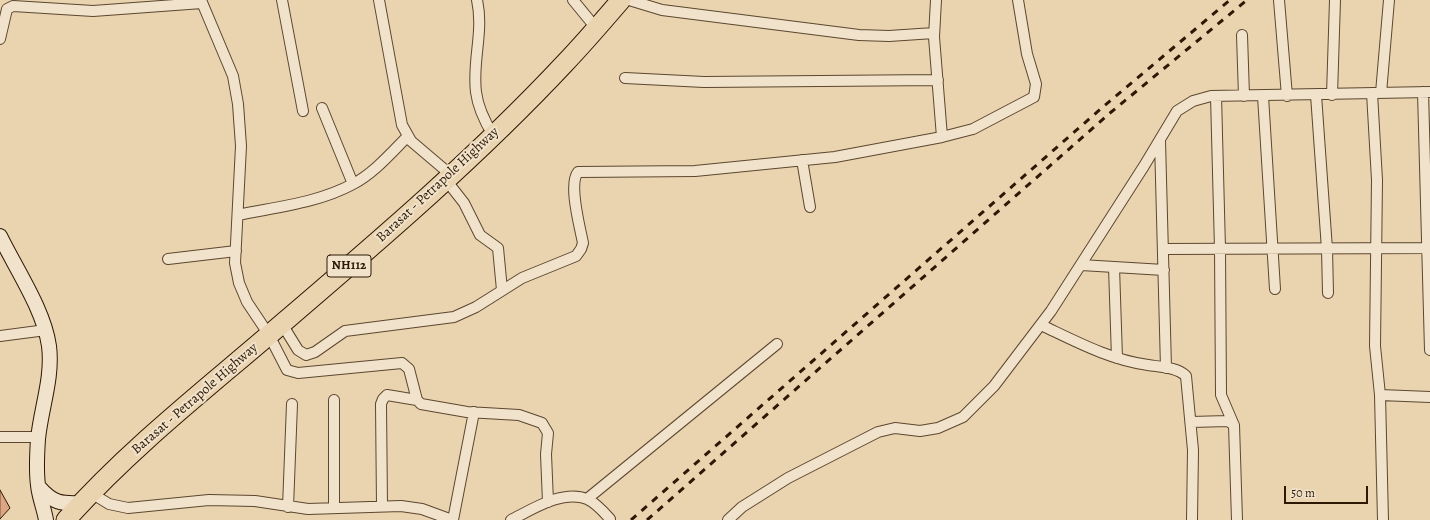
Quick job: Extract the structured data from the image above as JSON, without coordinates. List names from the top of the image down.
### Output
{
  "streets": {
    "highway": ["Barasat - Petrapole Highway", "NH112"]
  },
  "scale_bar": "50 m"
}
